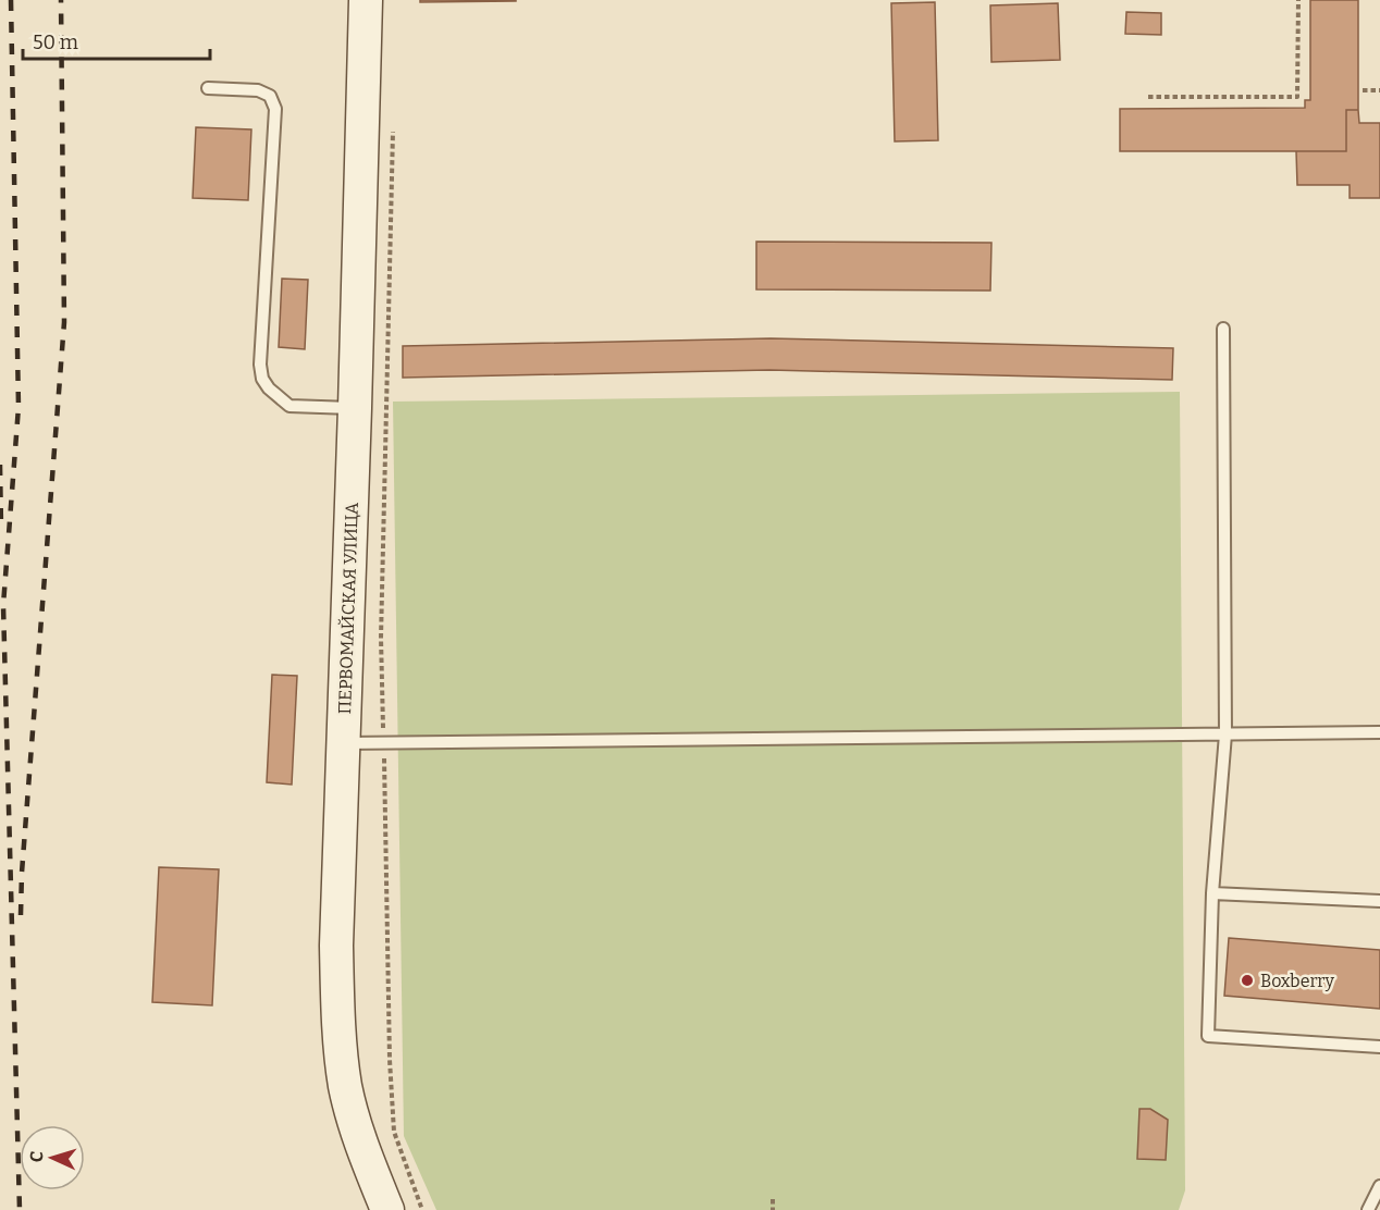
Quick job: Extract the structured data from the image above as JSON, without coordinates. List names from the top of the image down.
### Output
{
  "streets": {
    "main road": ["ПЕРВОМАЙСКАЯ УЛИЦА"]
  },
  "places": ["Boxberry"],
  "scale_bar": "50 m",
  "north": "left"
}
